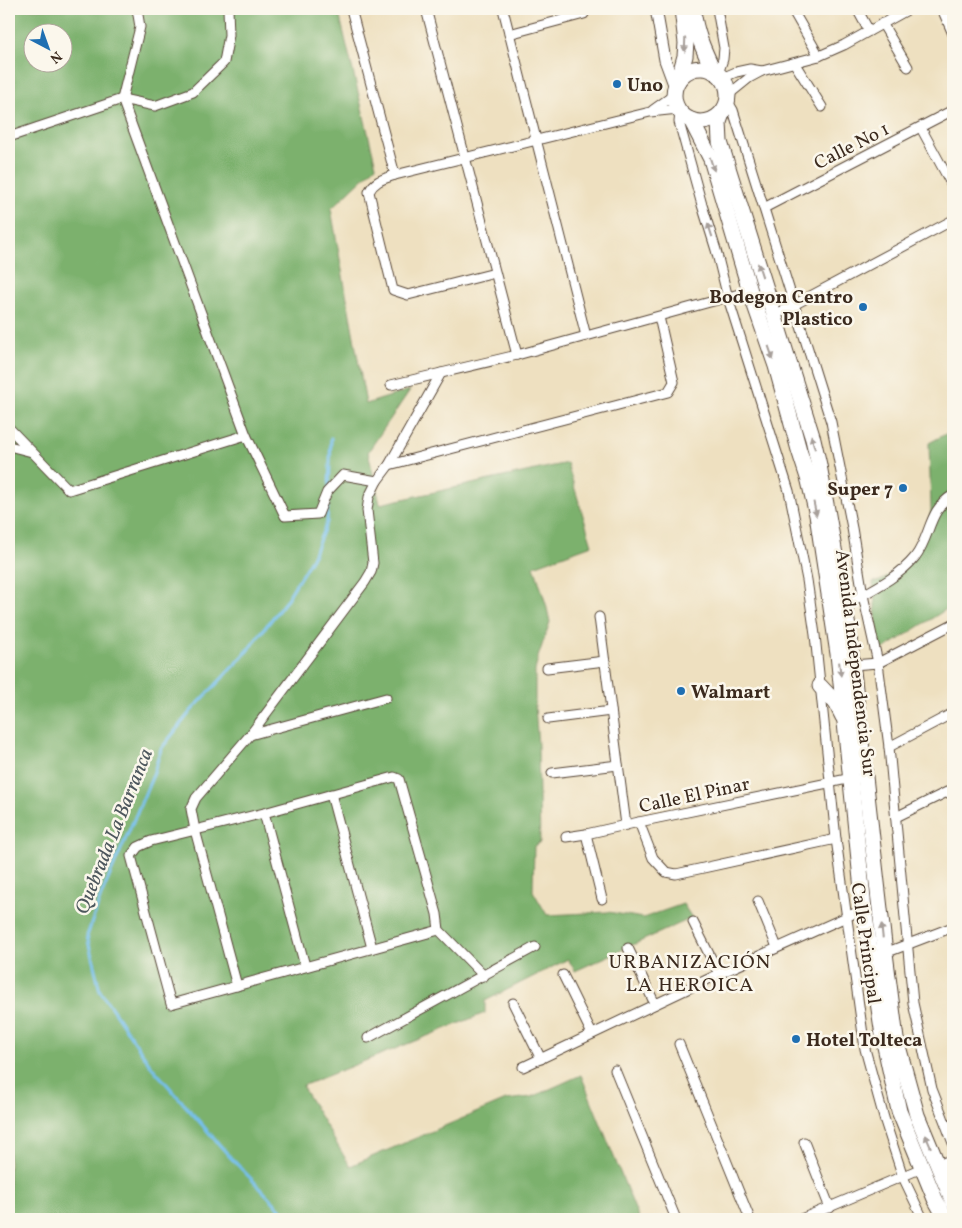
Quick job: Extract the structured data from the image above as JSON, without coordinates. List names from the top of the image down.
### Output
{
  "streets": {
    "highway": ["Avenida Independencia Sur"],
    "street": ["Calle No 1", "Calle El Pinar", "Calle Principal"]
  },
  "crossings": [
    ["Avenida Independencia Sur", "Calle El Pinar"],
    ["Avenida Independencia Sur", "Calle Principal"],
    ["Calle El Pinar", "Calle Principal"]
  ],
  "districts": ["URBANIZACIÓN LA HEROICA"],
  "water": ["Quebrada La Barranca"],
  "places": [
    "Uno",
    "Bodegon Centro Plastico",
    "Super 7",
    "Walmart",
    "Hotel Tolteca"
  ],
  "north": "bottom right"
}
